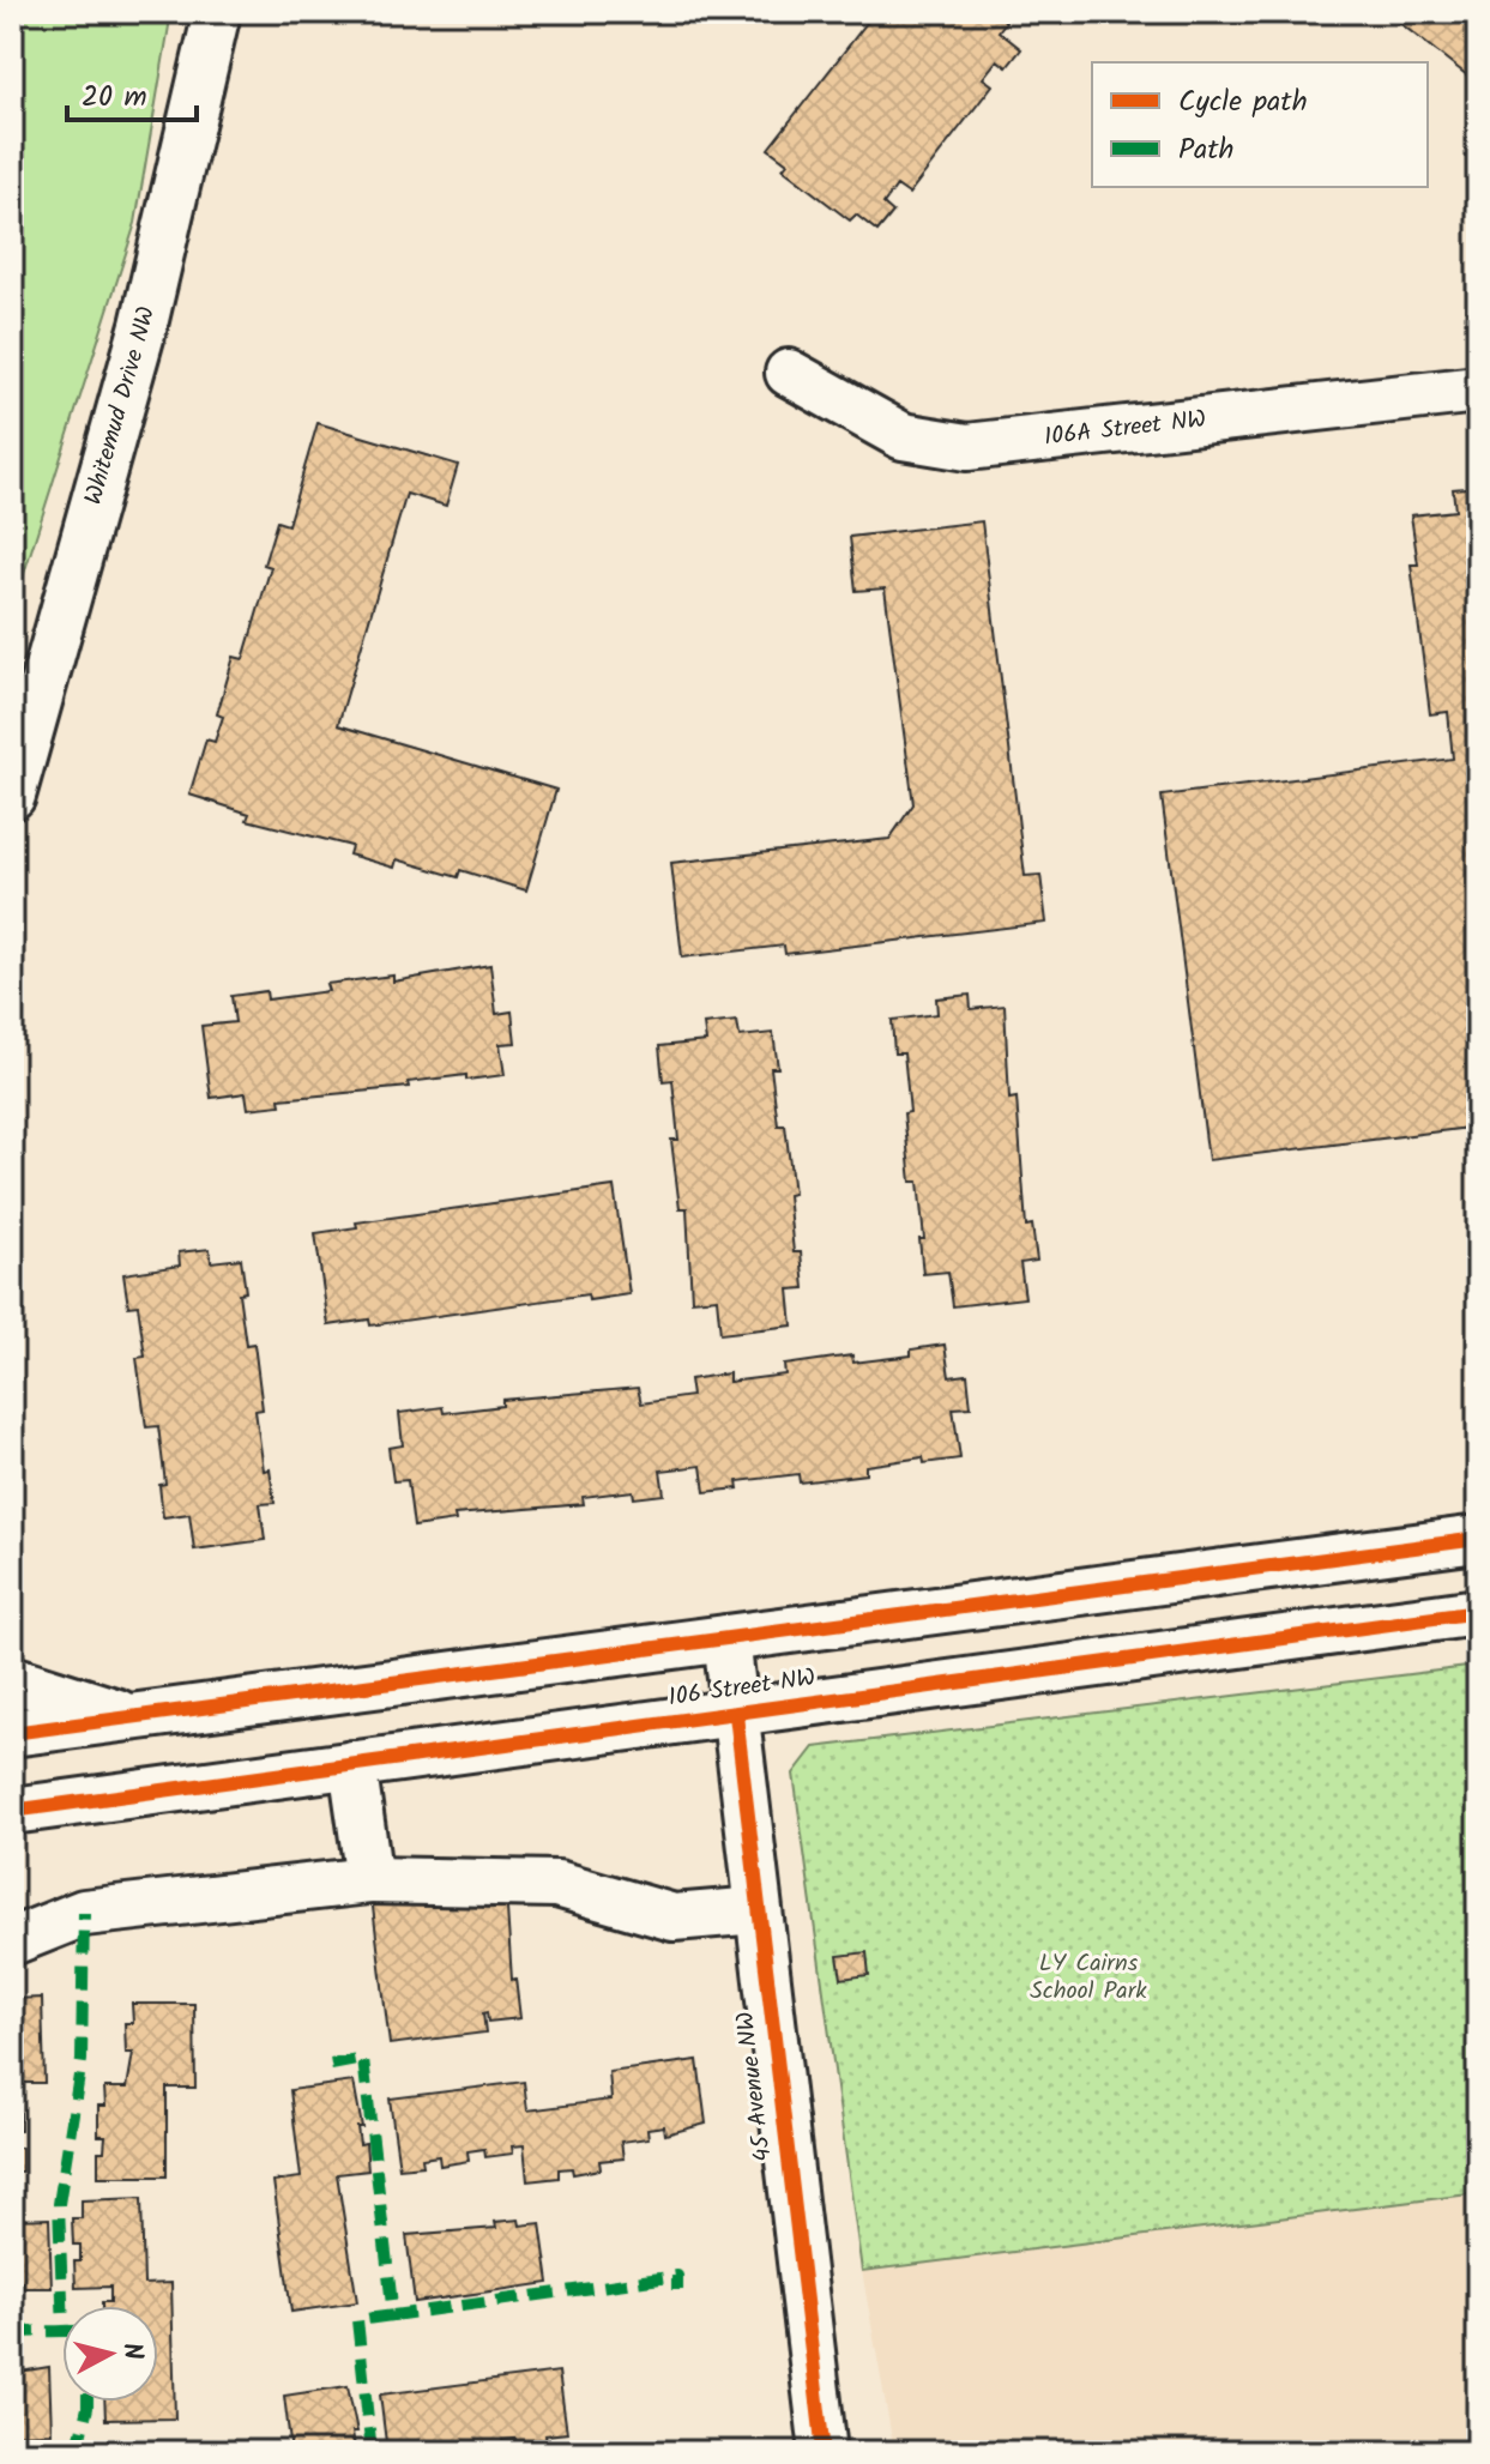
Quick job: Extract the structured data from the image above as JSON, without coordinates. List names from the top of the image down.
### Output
{
  "streets": {
    "street": [
      "Whitemud Drive NW",
      "106A Street NW",
      "106 Street NW",
      "45 Avenue NW"
    ]
  },
  "crossings": [
    ["106 Street NW", "45 Avenue NW"]
  ],
  "parks": ["LY Cairns School Park"],
  "legend": ["Cycle path", "Path"],
  "scale_bar": "20 m",
  "north": "right"
}
